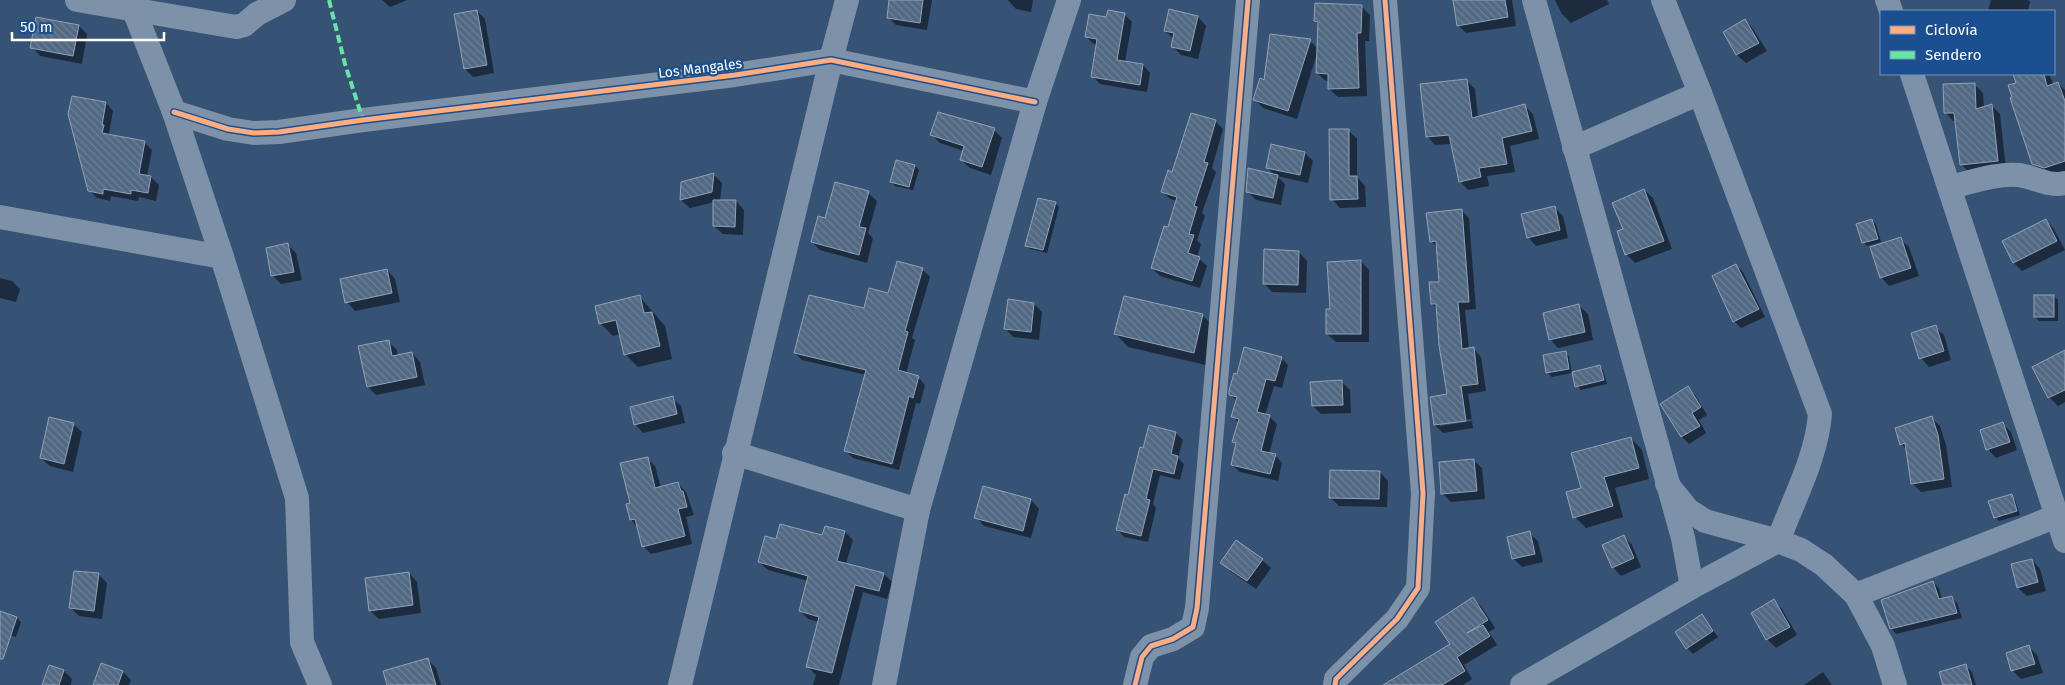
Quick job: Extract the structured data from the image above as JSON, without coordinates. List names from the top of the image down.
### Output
{
  "streets": {
    "street": ["Los Mangales"]
  },
  "legend": ["Ciclovía", "Sendero"],
  "scale_bar": "50 m"
}
